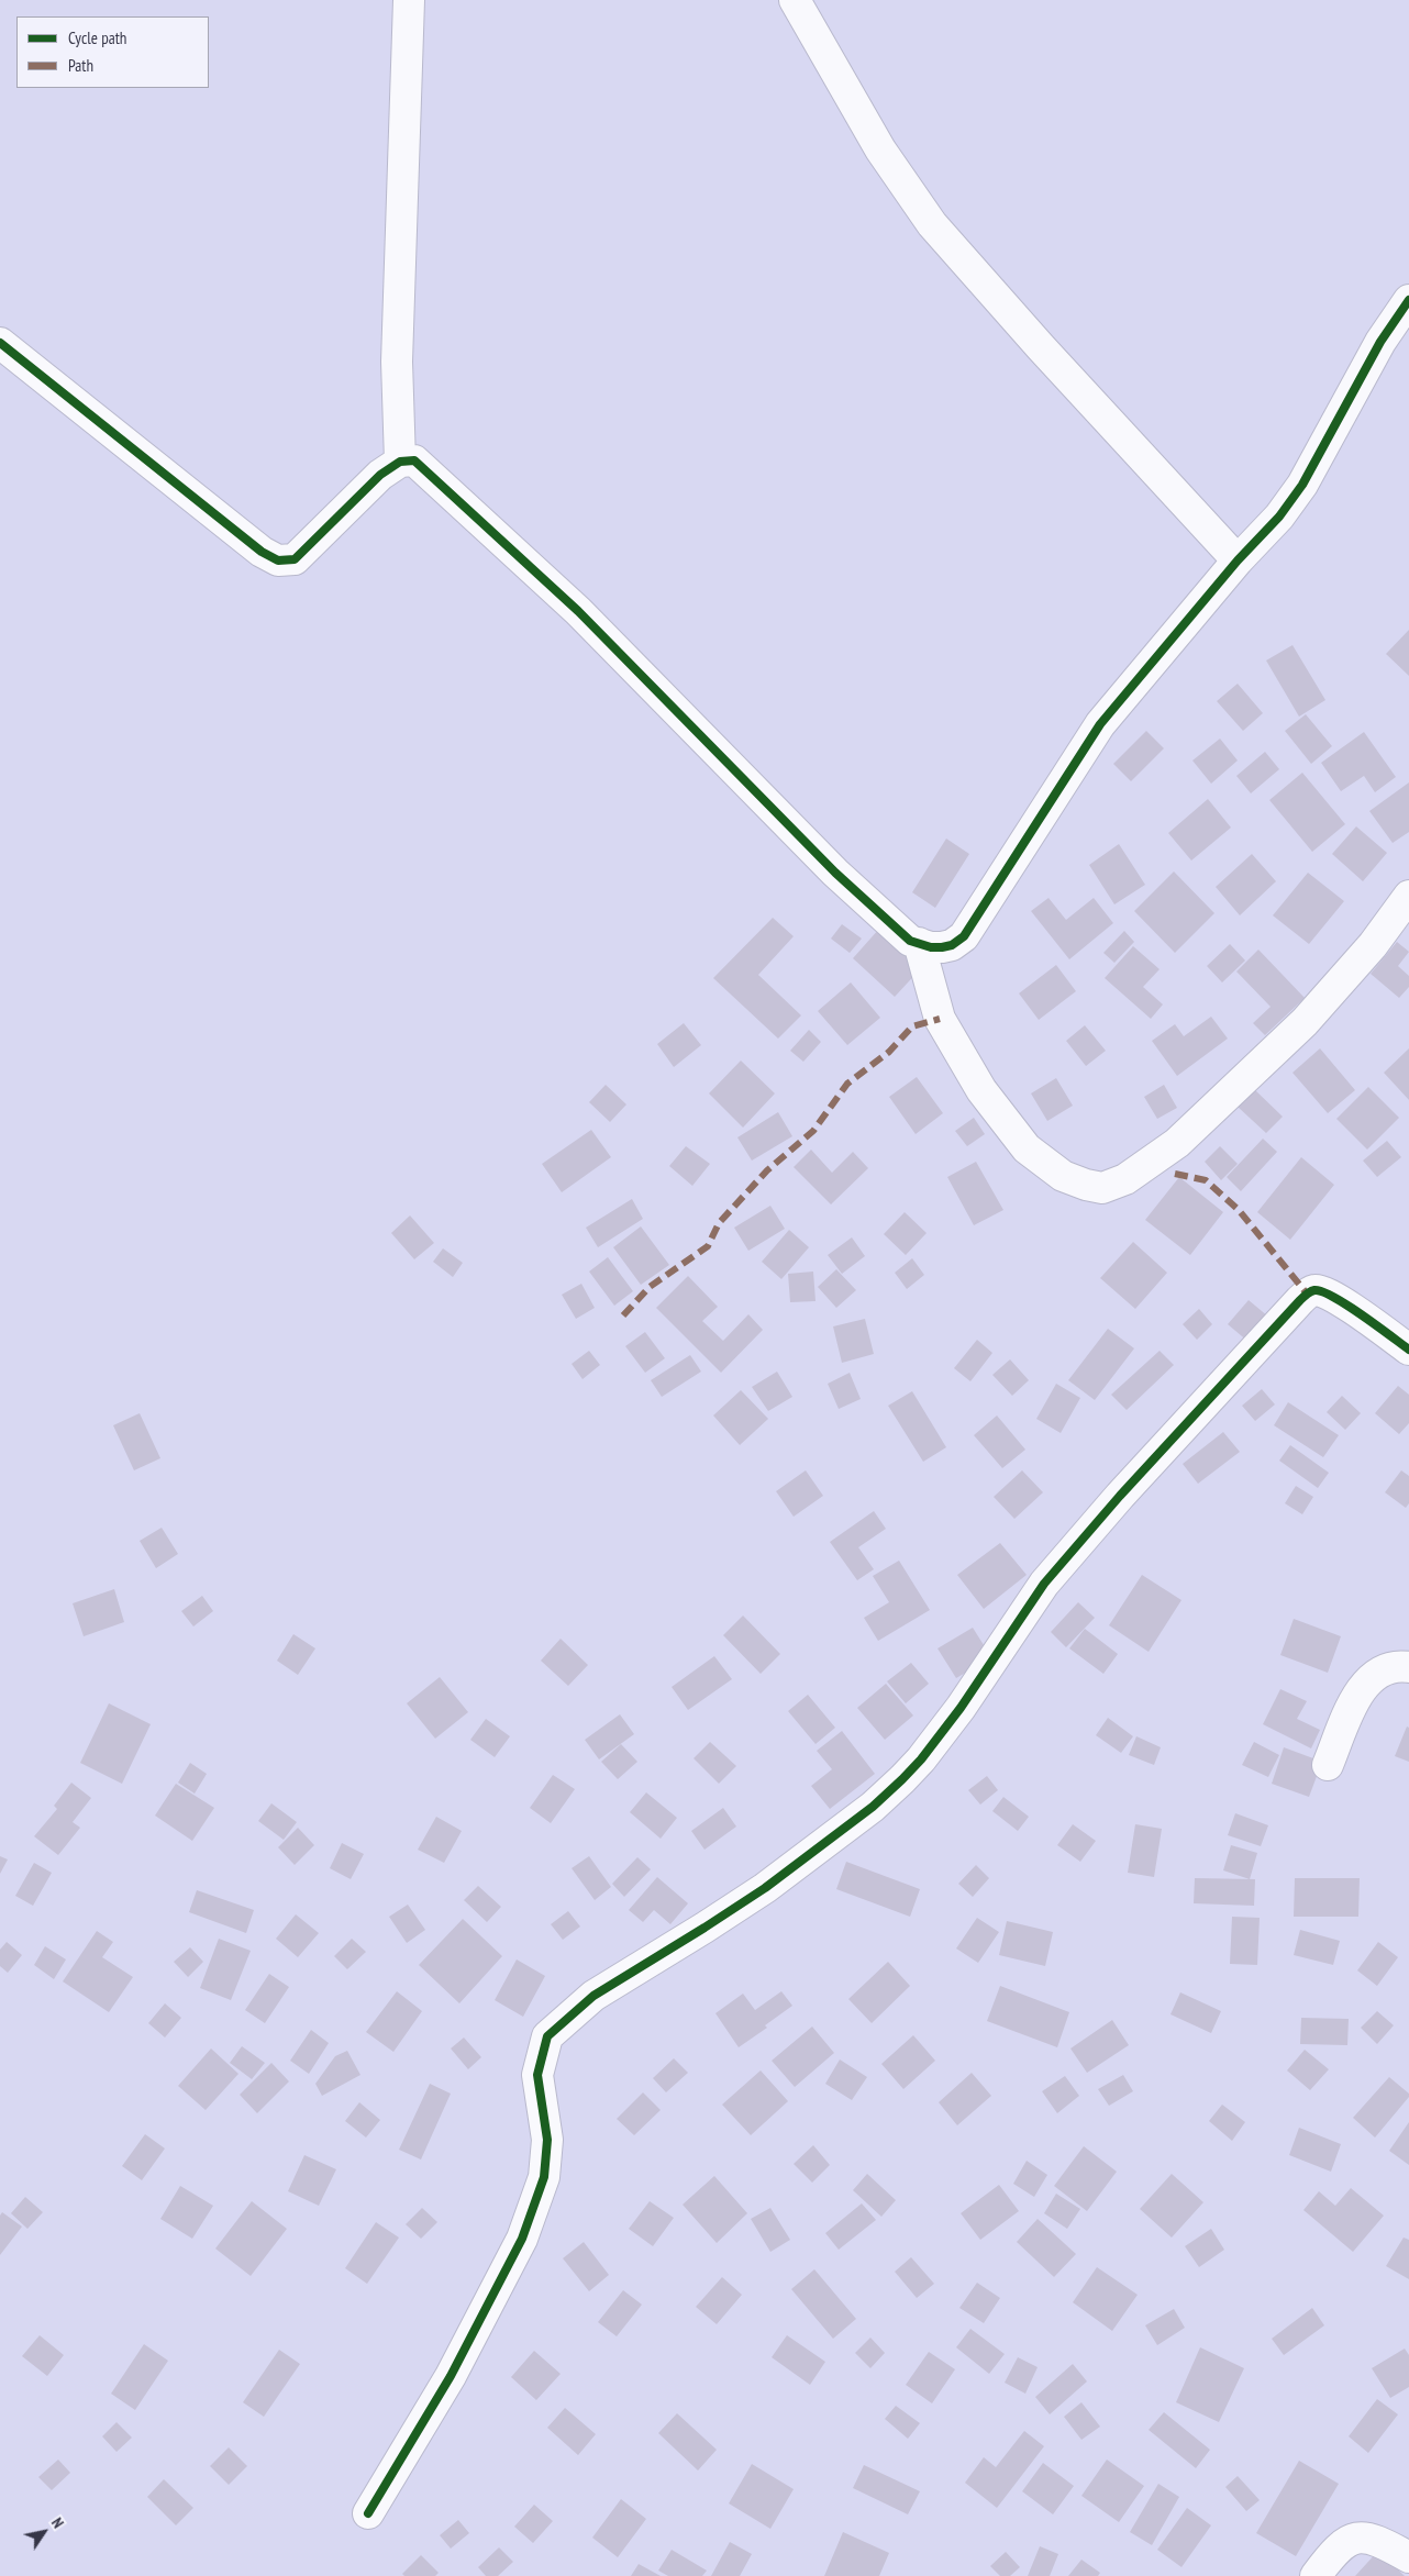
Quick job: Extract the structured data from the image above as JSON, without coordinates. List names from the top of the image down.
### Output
{
  "legend": ["Cycle path", "Path"],
  "north": "top right"
}
